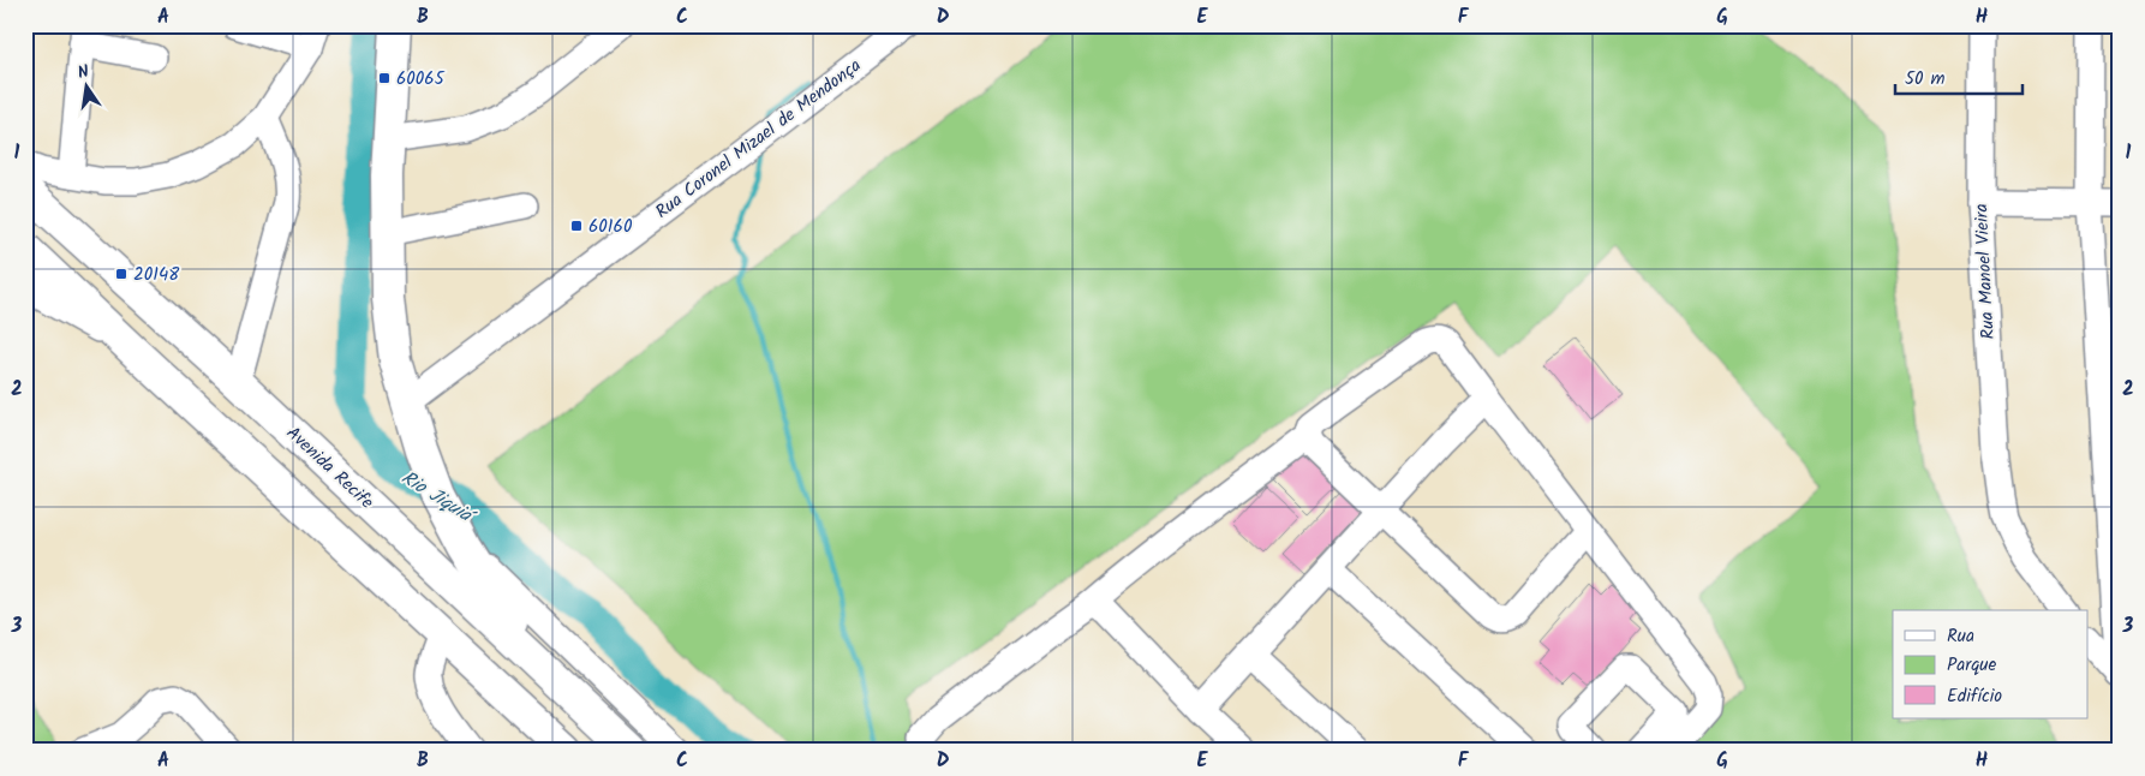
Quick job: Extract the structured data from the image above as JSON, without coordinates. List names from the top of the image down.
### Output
{
  "streets": {
    "main road": ["Avenida Recife"],
    "street": ["Rua Coronel Mizael de Mendonça", "Rua Manoel Vieira"]
  },
  "water": ["Rio Jiquiá"],
  "places": {
    "transit": ["60065", "60160", "20148"]
  },
  "legend": ["Rua", "Parque", "Edifício"],
  "scale_bar": "50 m",
  "north": "top",
  "grid": {
    "columns": [
      "A",
      "B",
      "C",
      "D",
      "E",
      "F",
      "G",
      "H"
    ],
    "rows": ["1", "2", "3"]
  }
}
